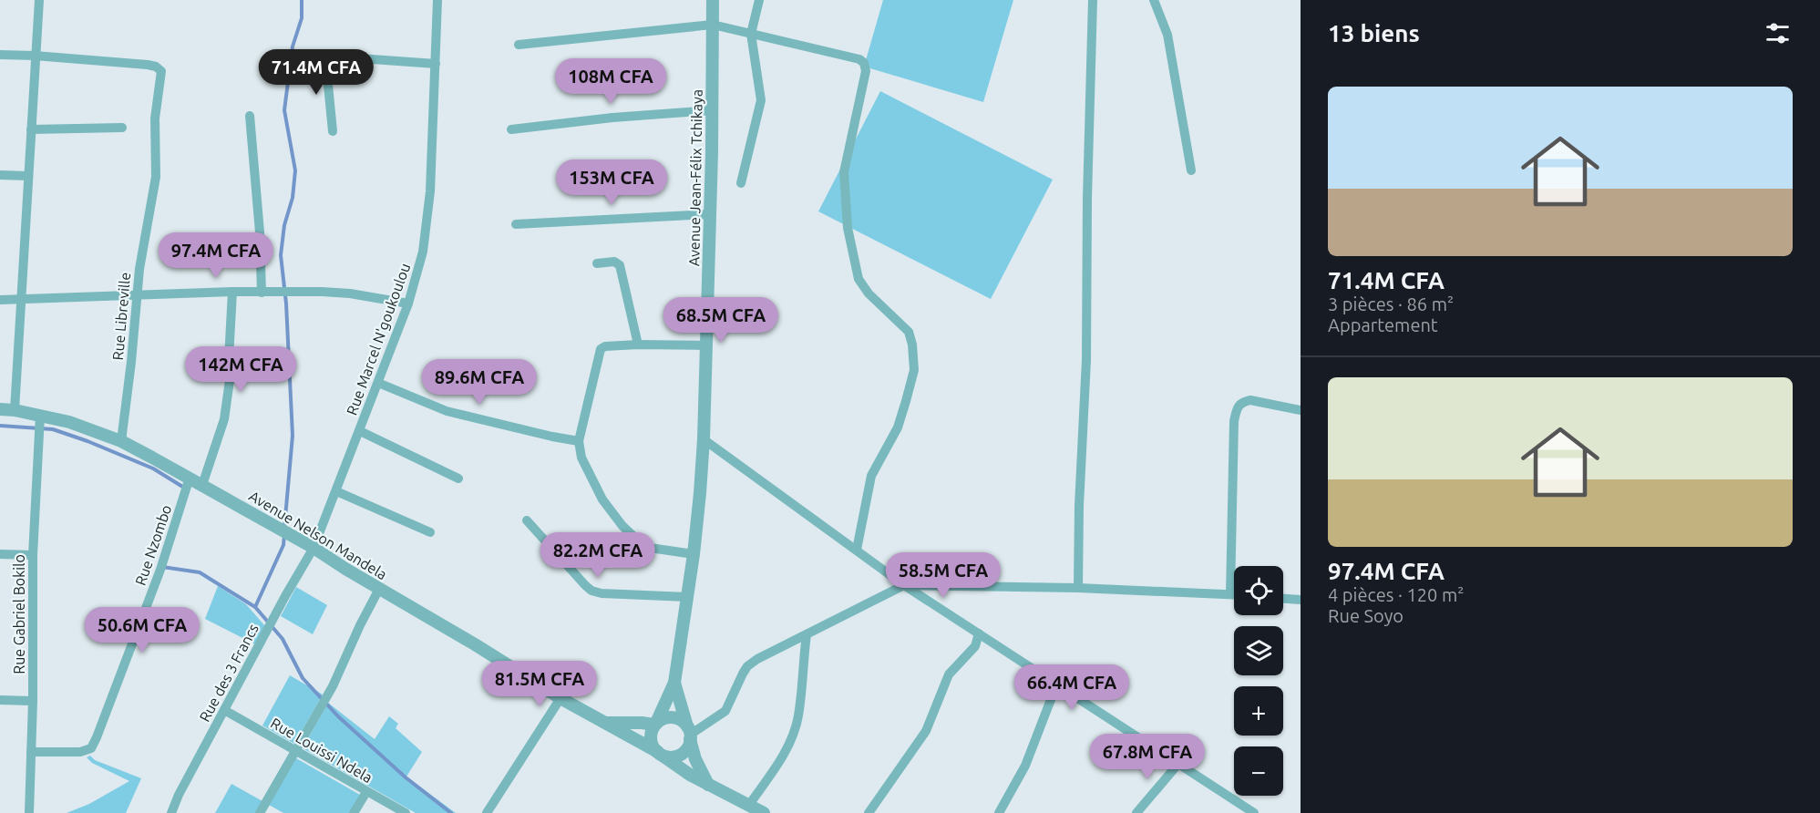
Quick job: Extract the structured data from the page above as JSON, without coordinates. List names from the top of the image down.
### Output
{
  "streets": {
    "street": [
      "Avenue Jean-Félix Tchikaya",
      "Rue Libreville",
      "Rue Marcel N'goukoulou",
      "Avenue Nelson Mandela",
      "Rue Nzombo",
      "Rue Gabriel Bokilo",
      "Rue des 3 Francs",
      "Rue Louissi Ndela"
    ]
  },
  "crossings": [
    ["Avenue Jean-Félix Tchikaya", "Avenue Nelson Mandela"],
    ["Rue Libreville", "Avenue Nelson Mandela"],
    ["Rue Marcel N'goukoulou", "Avenue Nelson Mandela"],
    ["Rue Marcel N'goukoulou", "Rue des 3 Francs"],
    ["Avenue Nelson Mandela", "Rue Nzombo"],
    ["Avenue Nelson Mandela", "Rue Gabriel Bokilo"],
    ["Avenue Nelson Mandela", "Rue des 3 Francs"],
    ["Rue Nzombo", "Rue Gabriel Bokilo"],
    ["Rue des 3 Francs", "Rue Louissi Ndela"]
  ],
  "page": {
    "heading": "13 biens",
    "price": [
      "71.4M CFA",
      "108M CFA",
      "153M CFA",
      "97.4M CFA",
      "68.5M CFA",
      "142M CFA",
      "89.6M CFA",
      "82.2M CFA",
      "58.5M CFA",
      "50.6M CFA",
      "81.5M CFA",
      "66.4M CFA",
      "67.8M CFA"
    ],
    "list": [
      {
        "name": "71.4M CFA",
        "note": "3 pièces · 86 m² · Appartement"
      },
      {
        "name": "97.4M CFA",
        "note": "4 pièces · 120 m² · Rue Soyo"
      }
    ],
    "map_buttons": ["+", "−"]
  }
}
